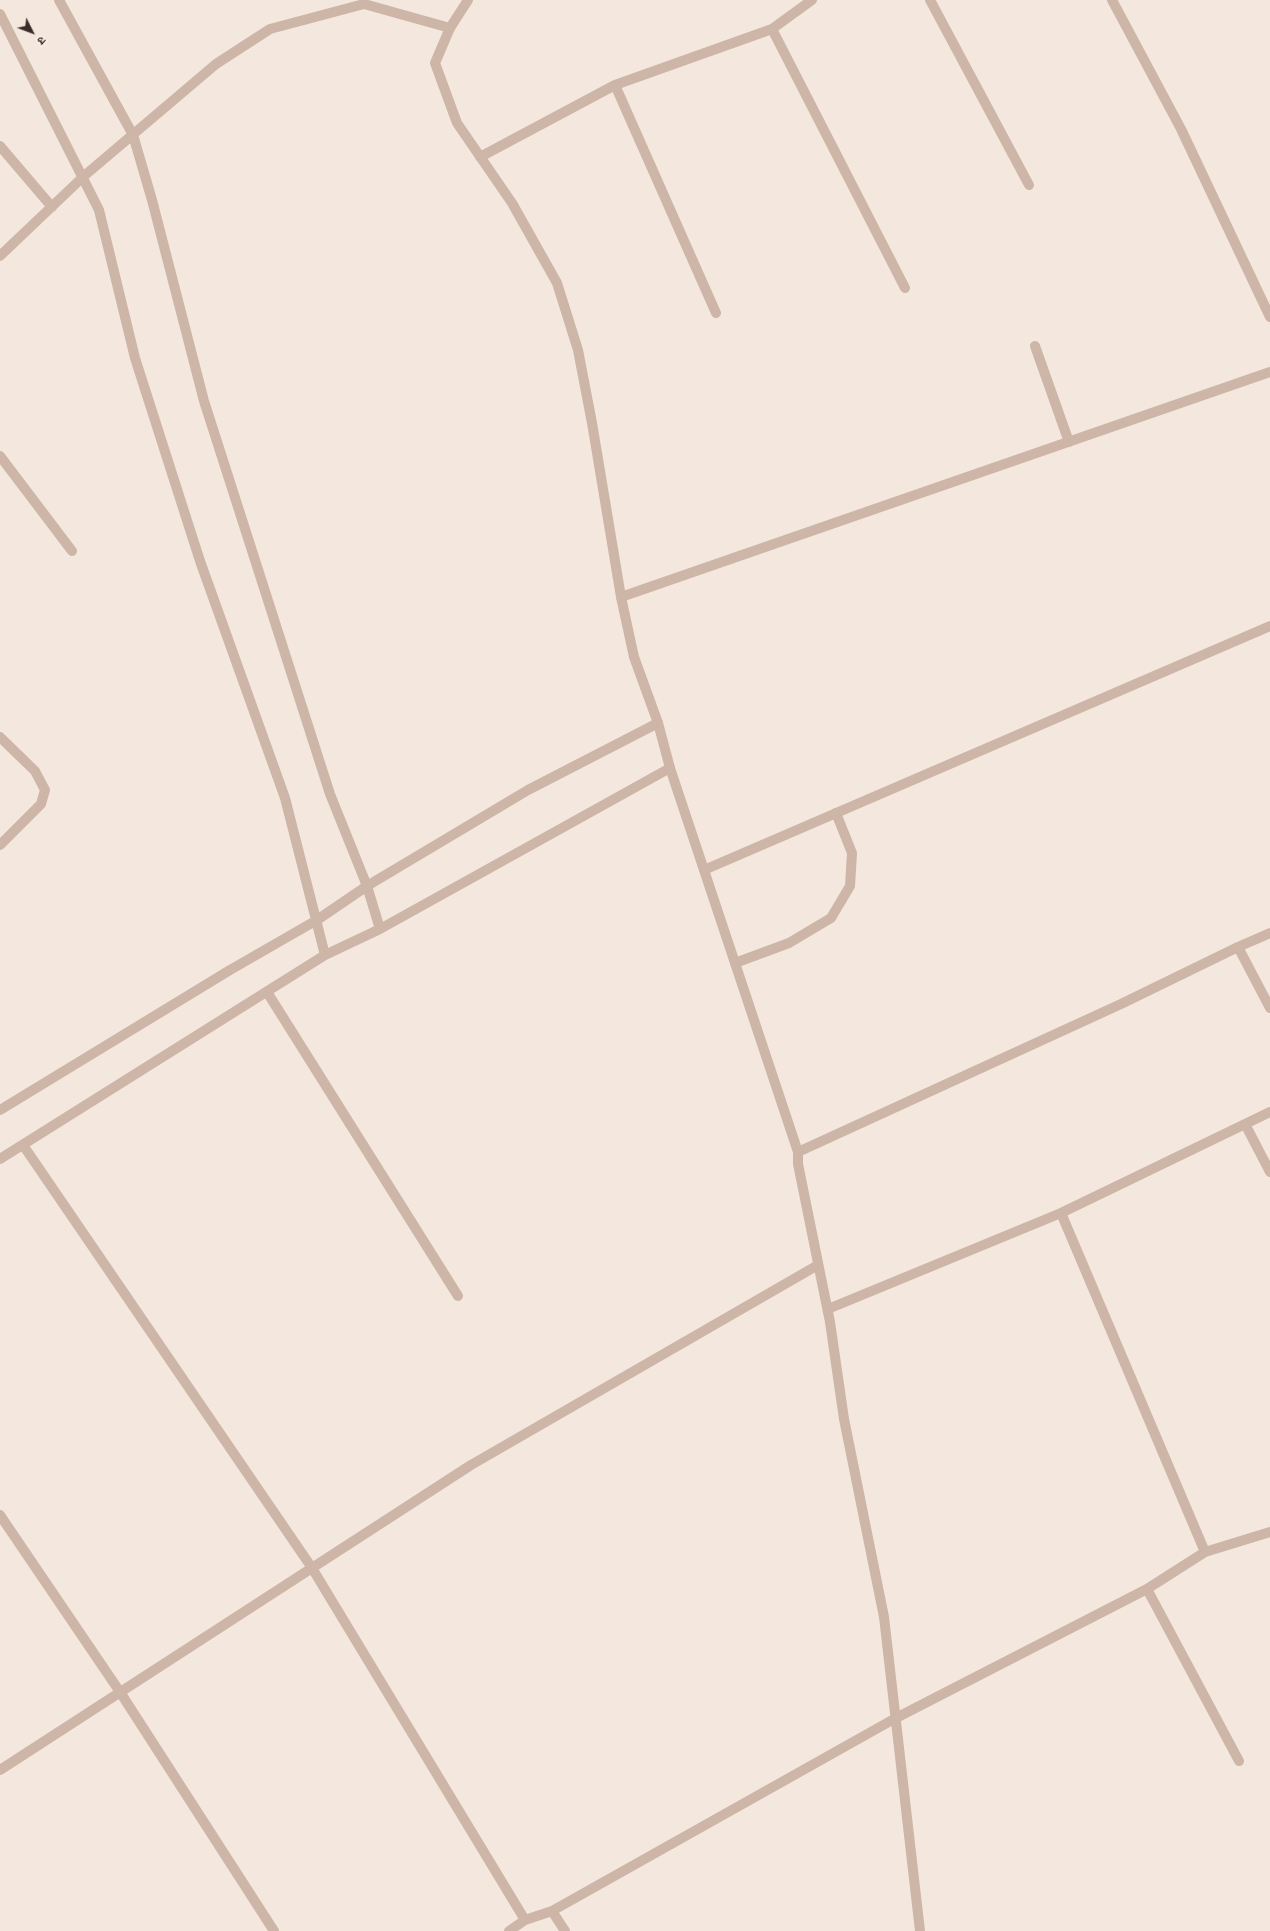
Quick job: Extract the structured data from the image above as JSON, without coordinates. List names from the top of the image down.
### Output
{
  "north": "bottom right"
}
